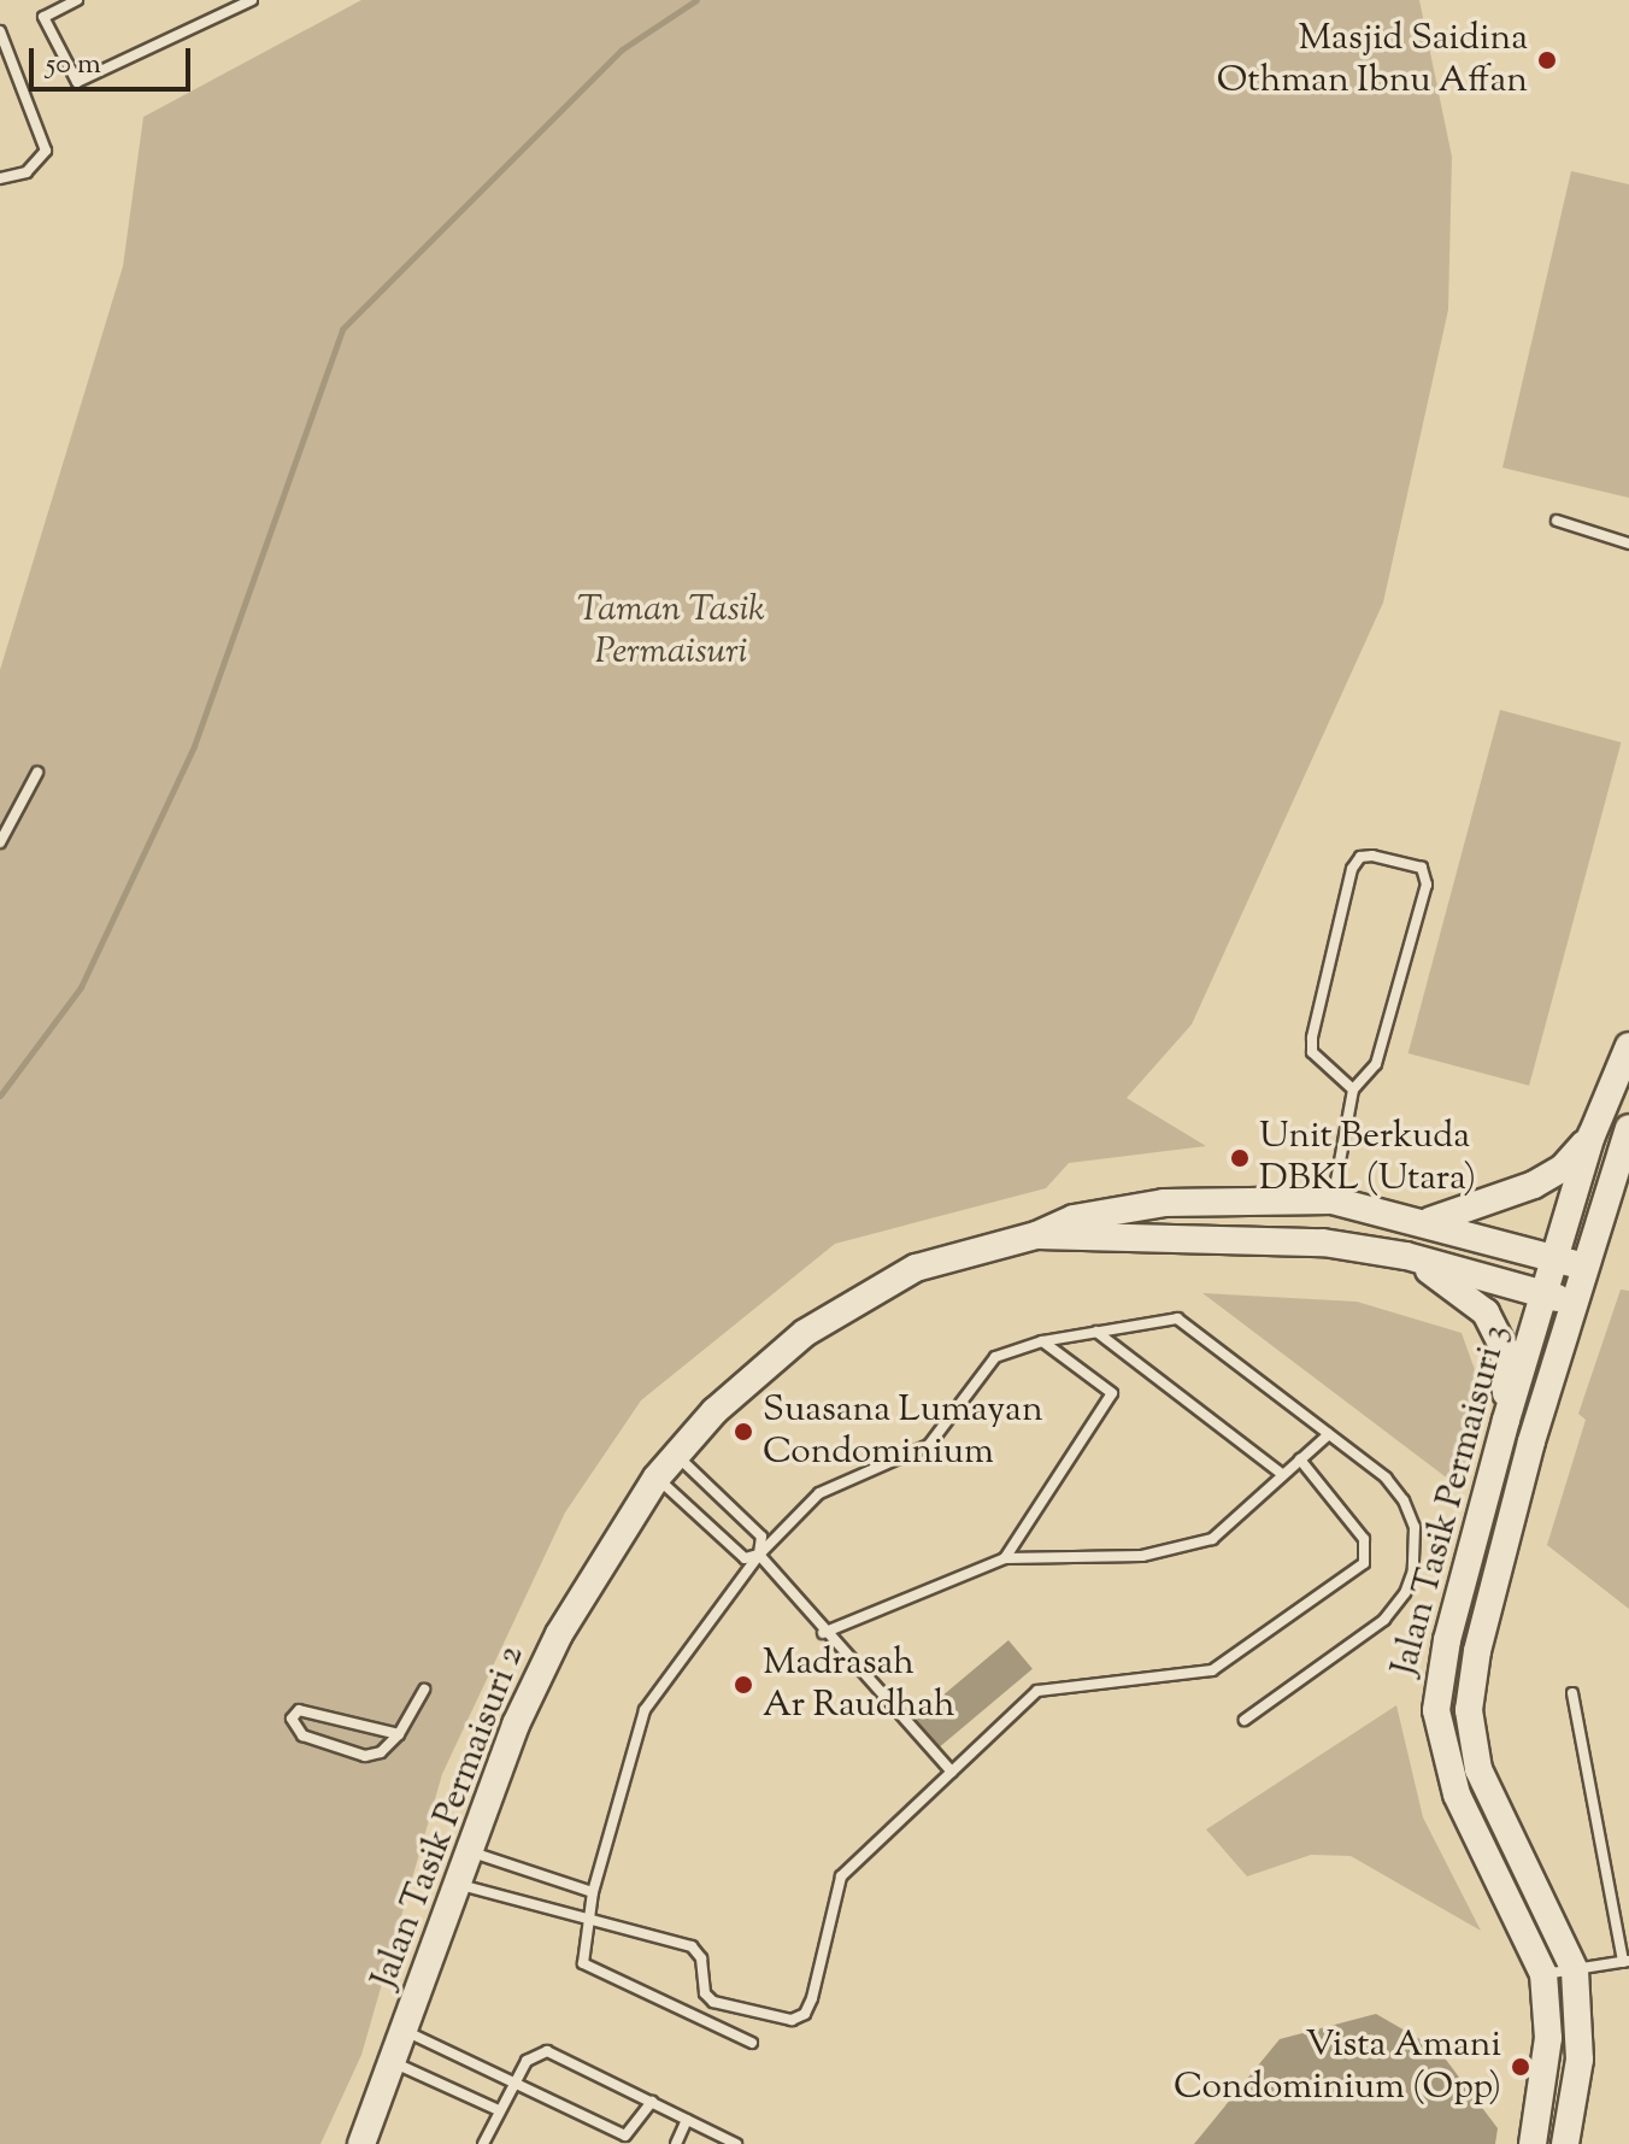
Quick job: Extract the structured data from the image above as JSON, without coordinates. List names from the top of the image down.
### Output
{
  "streets": {
    "street": ["Jalan Tasik Permaisuri 3", "Jalan Tasik Permaisuri 2"]
  },
  "crossings": [
    ["Jalan Tasik Permaisuri 3", "Jalan Tasik Permaisuri 2"]
  ],
  "parks": ["Taman Tasik Permaisuri"],
  "places": [
    "Masjid Saidina Othman Ibnu Affan",
    "Unit Berkuda DBKL (Utara)",
    "Suasana Lumayan Condominium",
    "Madrasah Ar Raudhah",
    "Vista Amani Condominium (Opp)"
  ],
  "scale_bar": "50 m"
}
